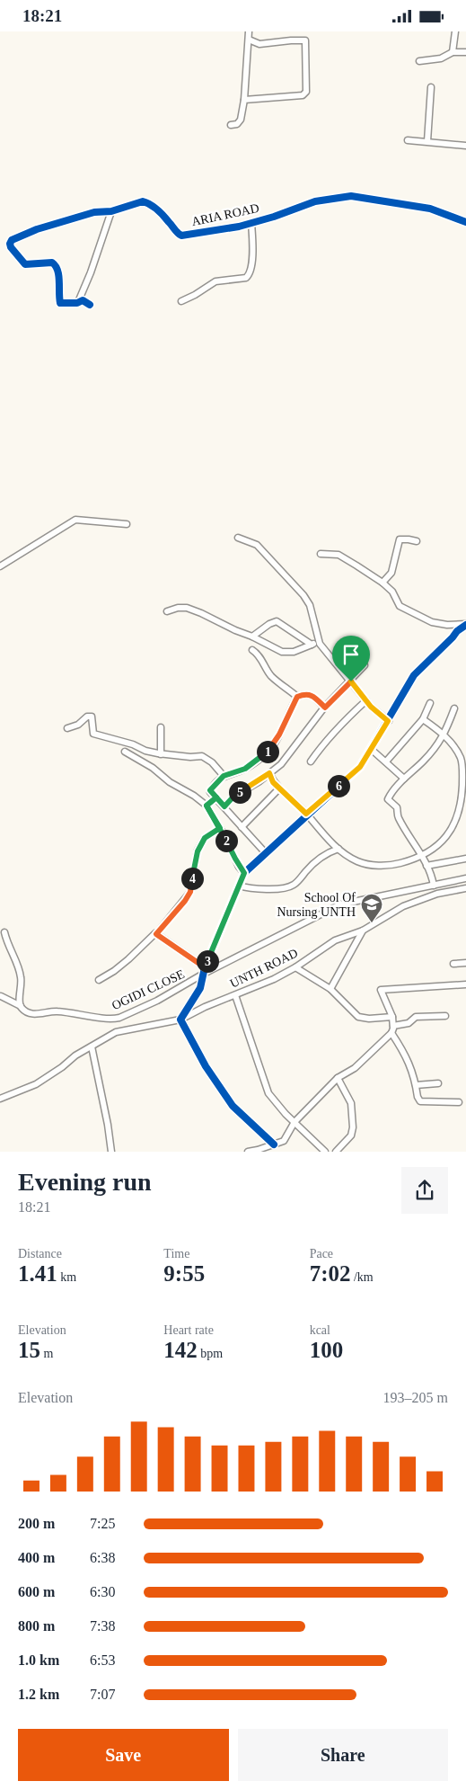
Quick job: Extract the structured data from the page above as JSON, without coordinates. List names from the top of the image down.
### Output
{
  "streets": {
    "street": ["ARIA ROAD", "UNTH ROAD", "OGIDI CLOSE"]
  },
  "places": {
    "school or university": ["School Of Nursing UNTH"]
  },
  "page": {
    "status": "18:21",
    "pins": [
      "1",
      "6",
      "5",
      "2",
      "4",
      "3"
    ],
    "heading": ["Evening run", "18:21"],
    "stats": [
      ["Distance", "1.41 km"],
      ["Time", "9:55"],
      ["Pace", "7:02 /km"],
      ["Elevation", "15 m"],
      ["Heart rate", "142 bpm"],
      ["kcal", "100"]
    ],
    "chart": ["Elevation", "193–205 m"],
    "list": [
      {
        "name": "200 m",
        "note": "7:25"
      },
      {
        "name": "400 m",
        "note": "6:38"
      },
      {
        "name": "600 m",
        "note": "6:30"
      },
      {
        "name": "800 m",
        "note": "7:38"
      },
      {
        "name": "1.0 km",
        "note": "6:53"
      },
      {
        "name": "1.2 km",
        "note": "7:07"
      }
    ],
    "buttons": ["Save", "Share"]
  }
}
